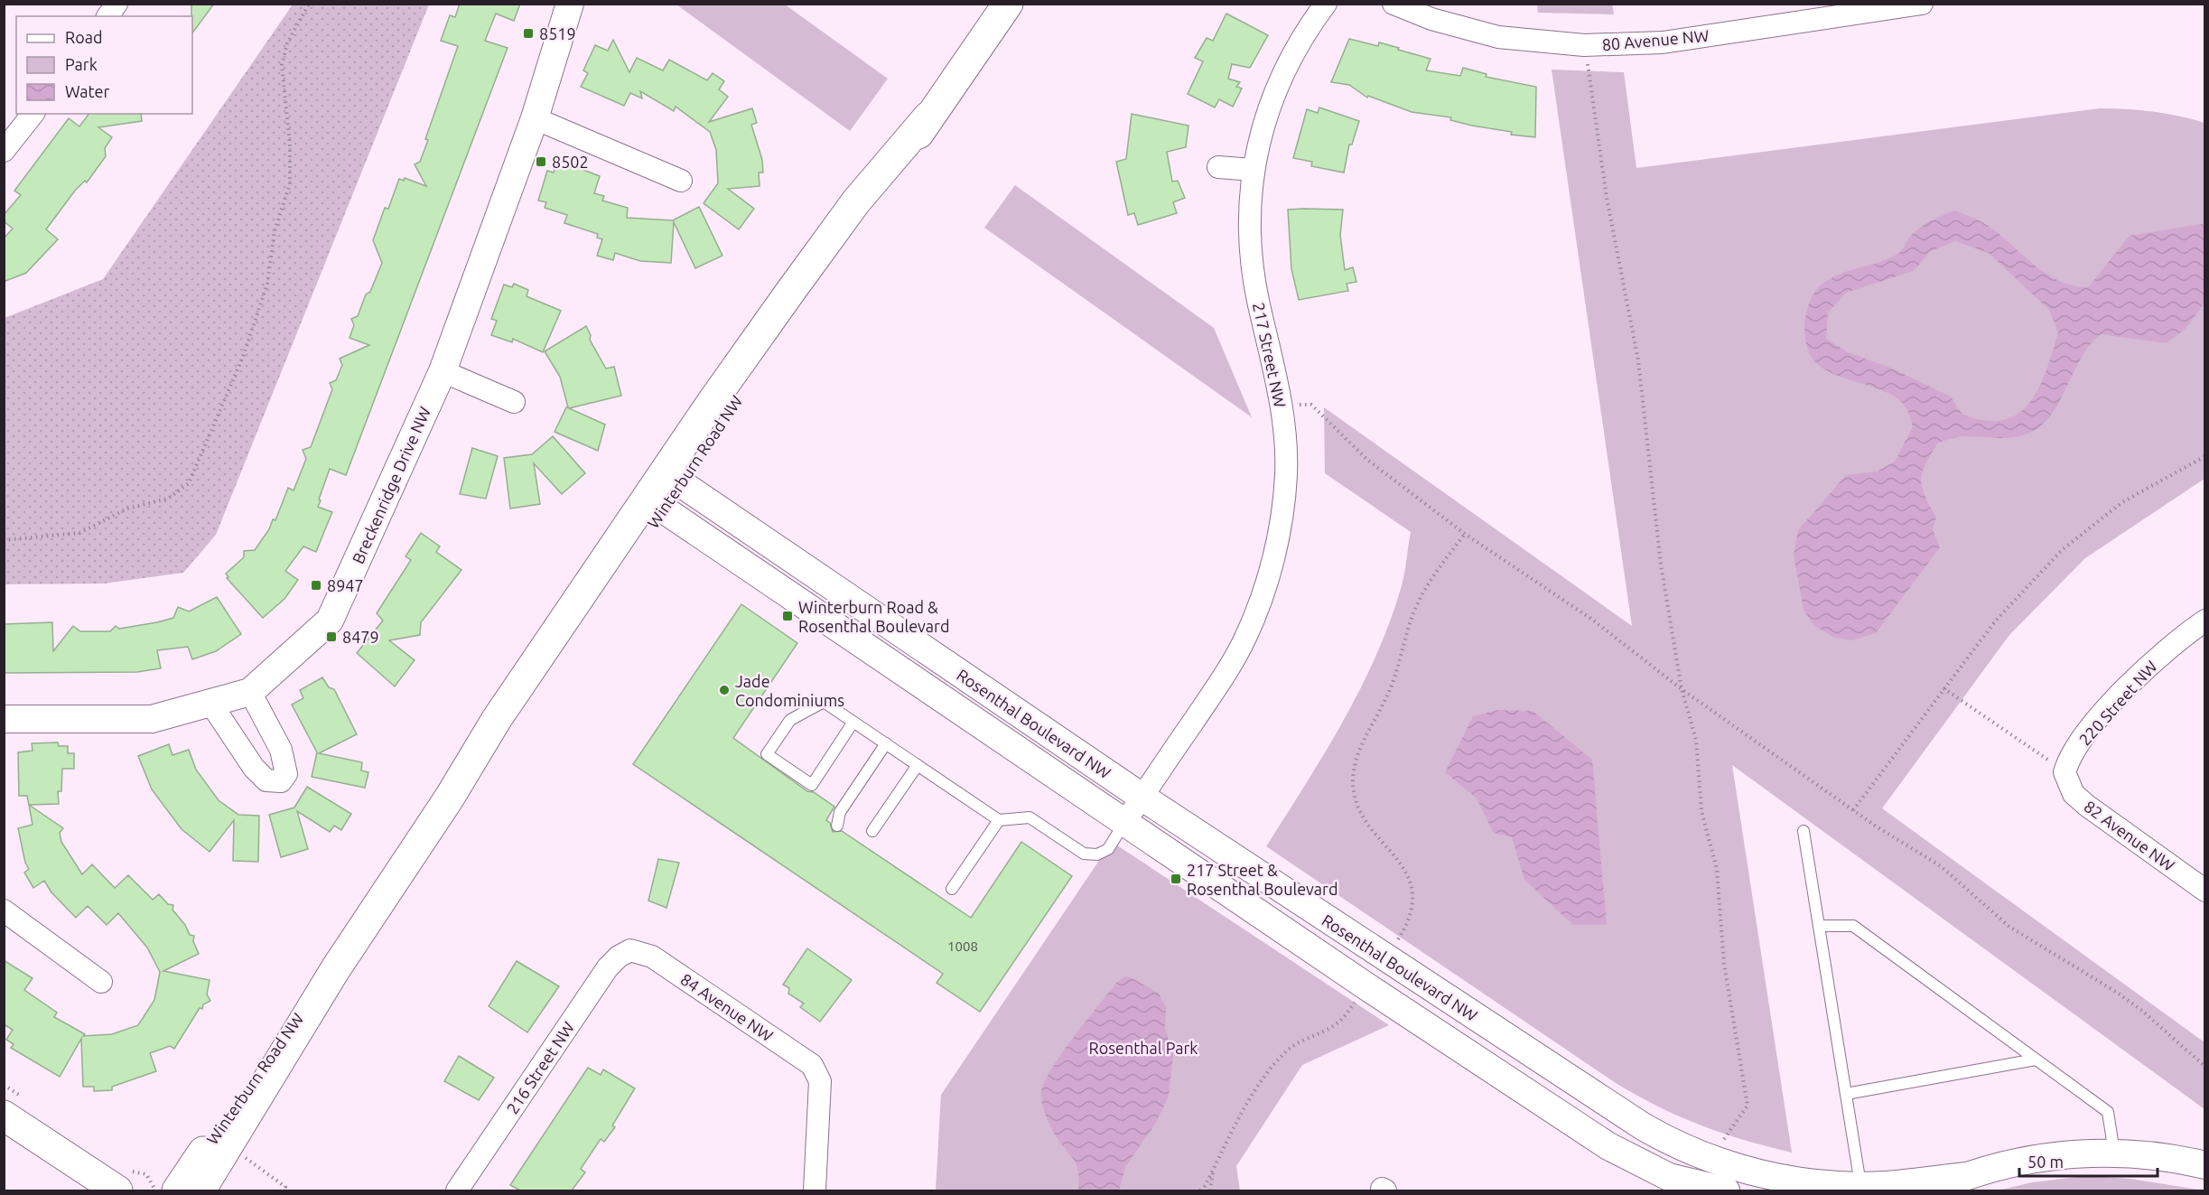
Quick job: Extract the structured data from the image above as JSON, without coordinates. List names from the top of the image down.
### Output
{
  "streets": {
    "main road": ["Winterburn Road NW"],
    "street": [
      "80 Avenue NW",
      "217 Street NW",
      "Breckenridge Drive NW",
      "220 Street NW",
      "Rosenthal Boulevard NW",
      "82 Avenue NW",
      "84 Avenue NW",
      "216 Street NW"
    ]
  },
  "crossings": [
    ["217 Street NW", "Rosenthal Boulevard NW"],
    ["Winterburn Road NW", "Rosenthal Boulevard NW"],
    ["220 Street NW", "82 Avenue NW"],
    ["84 Avenue NW", "216 Street NW"]
  ],
  "parks": ["Rosenthal Park"],
  "places": {
    "transit": [
      "8519",
      "8502",
      "8947",
      "Winterburn Road & Rosenthal Boulevard",
      "8479",
      "217 Street & Rosenthal Boulevard"
    ],
    "other": ["Jade Condominiums"]
  },
  "house_numbers": ["1008"],
  "legend": ["Road", "Park", "Water"],
  "scale_bar": "50 m"
}
